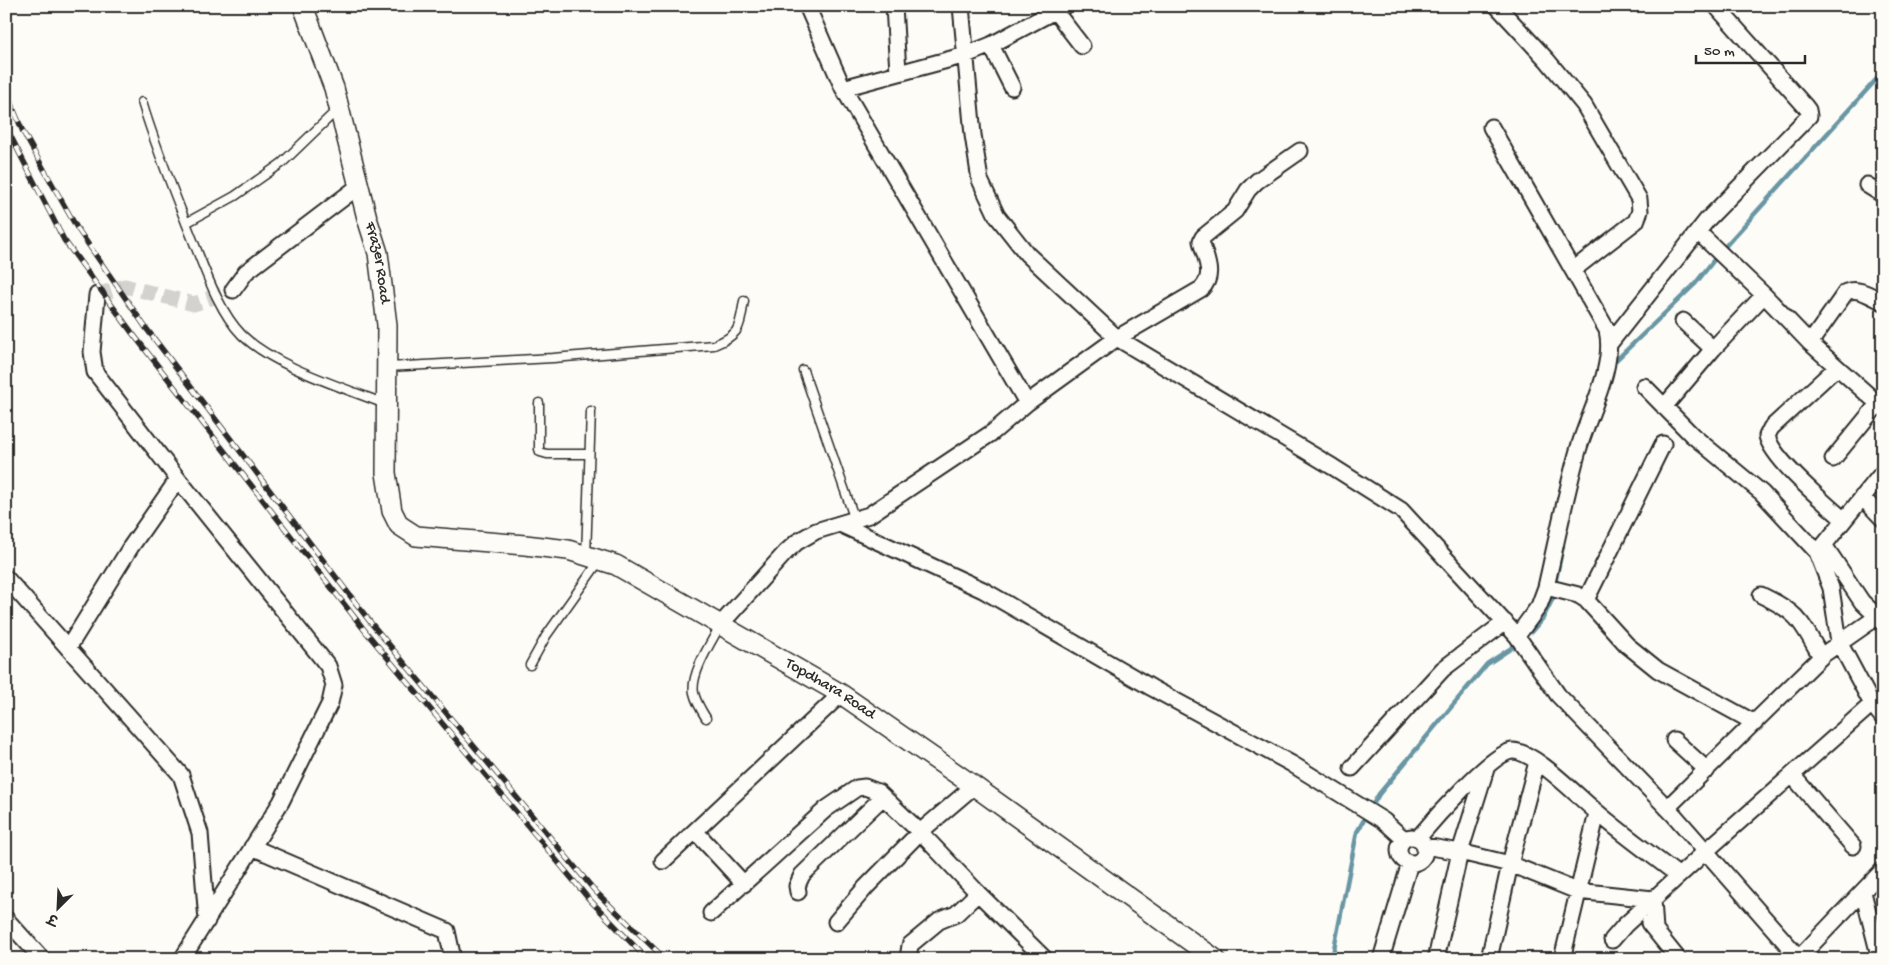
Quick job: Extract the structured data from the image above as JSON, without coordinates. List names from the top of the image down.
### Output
{
  "streets": {
    "street": ["Frazer Road", "Topdhara Road"]
  },
  "crossings": [
    ["Frazer Road", "Topdhara Road"]
  ],
  "scale_bar": "50 m",
  "north": "bottom left"
}
